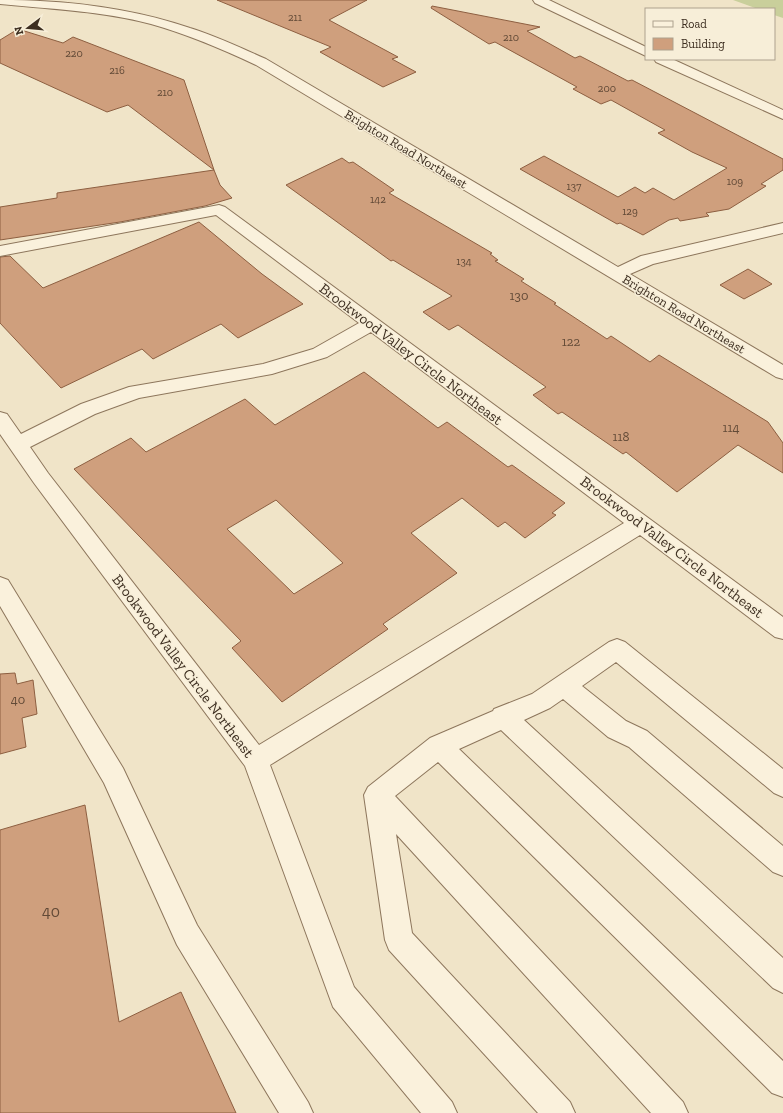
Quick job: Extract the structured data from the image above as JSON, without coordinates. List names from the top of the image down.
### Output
{
  "streets": {
    "street": ["Brighton Road Northeast", "Brookwood Valley Circle Northeast"]
  },
  "house_numbers": [
    "211",
    "210",
    "220",
    "216",
    "200",
    "210",
    "109",
    "137",
    "142",
    "129",
    "134",
    "130",
    "122",
    "114",
    "118",
    "40",
    "40"
  ],
  "legend": ["Road", "Building"],
  "north": "left"
}
